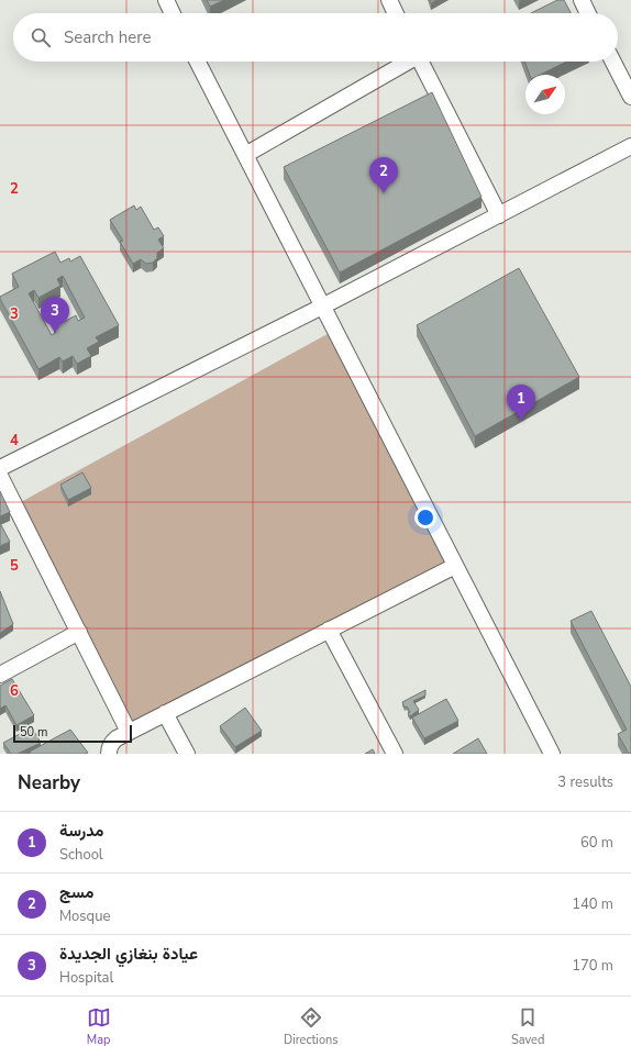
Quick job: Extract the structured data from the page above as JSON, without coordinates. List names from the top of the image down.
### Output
{
  "scale_bar": "50 m",
  "north": "top right",
  "page": {
    "search": "Search here",
    "pins": ["2", "3", "1"],
    "scale": "50 m",
    "heading": ["Nearby", "3 results"],
    "list": [
      {
        "mark": "1",
        "name": "مدرسة",
        "note": "School",
        "value": "60 m"
      },
      {
        "mark": "2",
        "name": "مسج",
        "note": "Mosque",
        "value": "140 m"
      },
      {
        "mark": "3",
        "name": "عيادة بنغازي الجديدة",
        "note": "Hospital",
        "value": "170 m"
      }
    ],
    "nav": ["Map", "Directions", "Saved"]
  },
  "grid": {
    "rows": [
      "2",
      "3",
      "4",
      "5",
      "6"
    ]
  }
}
